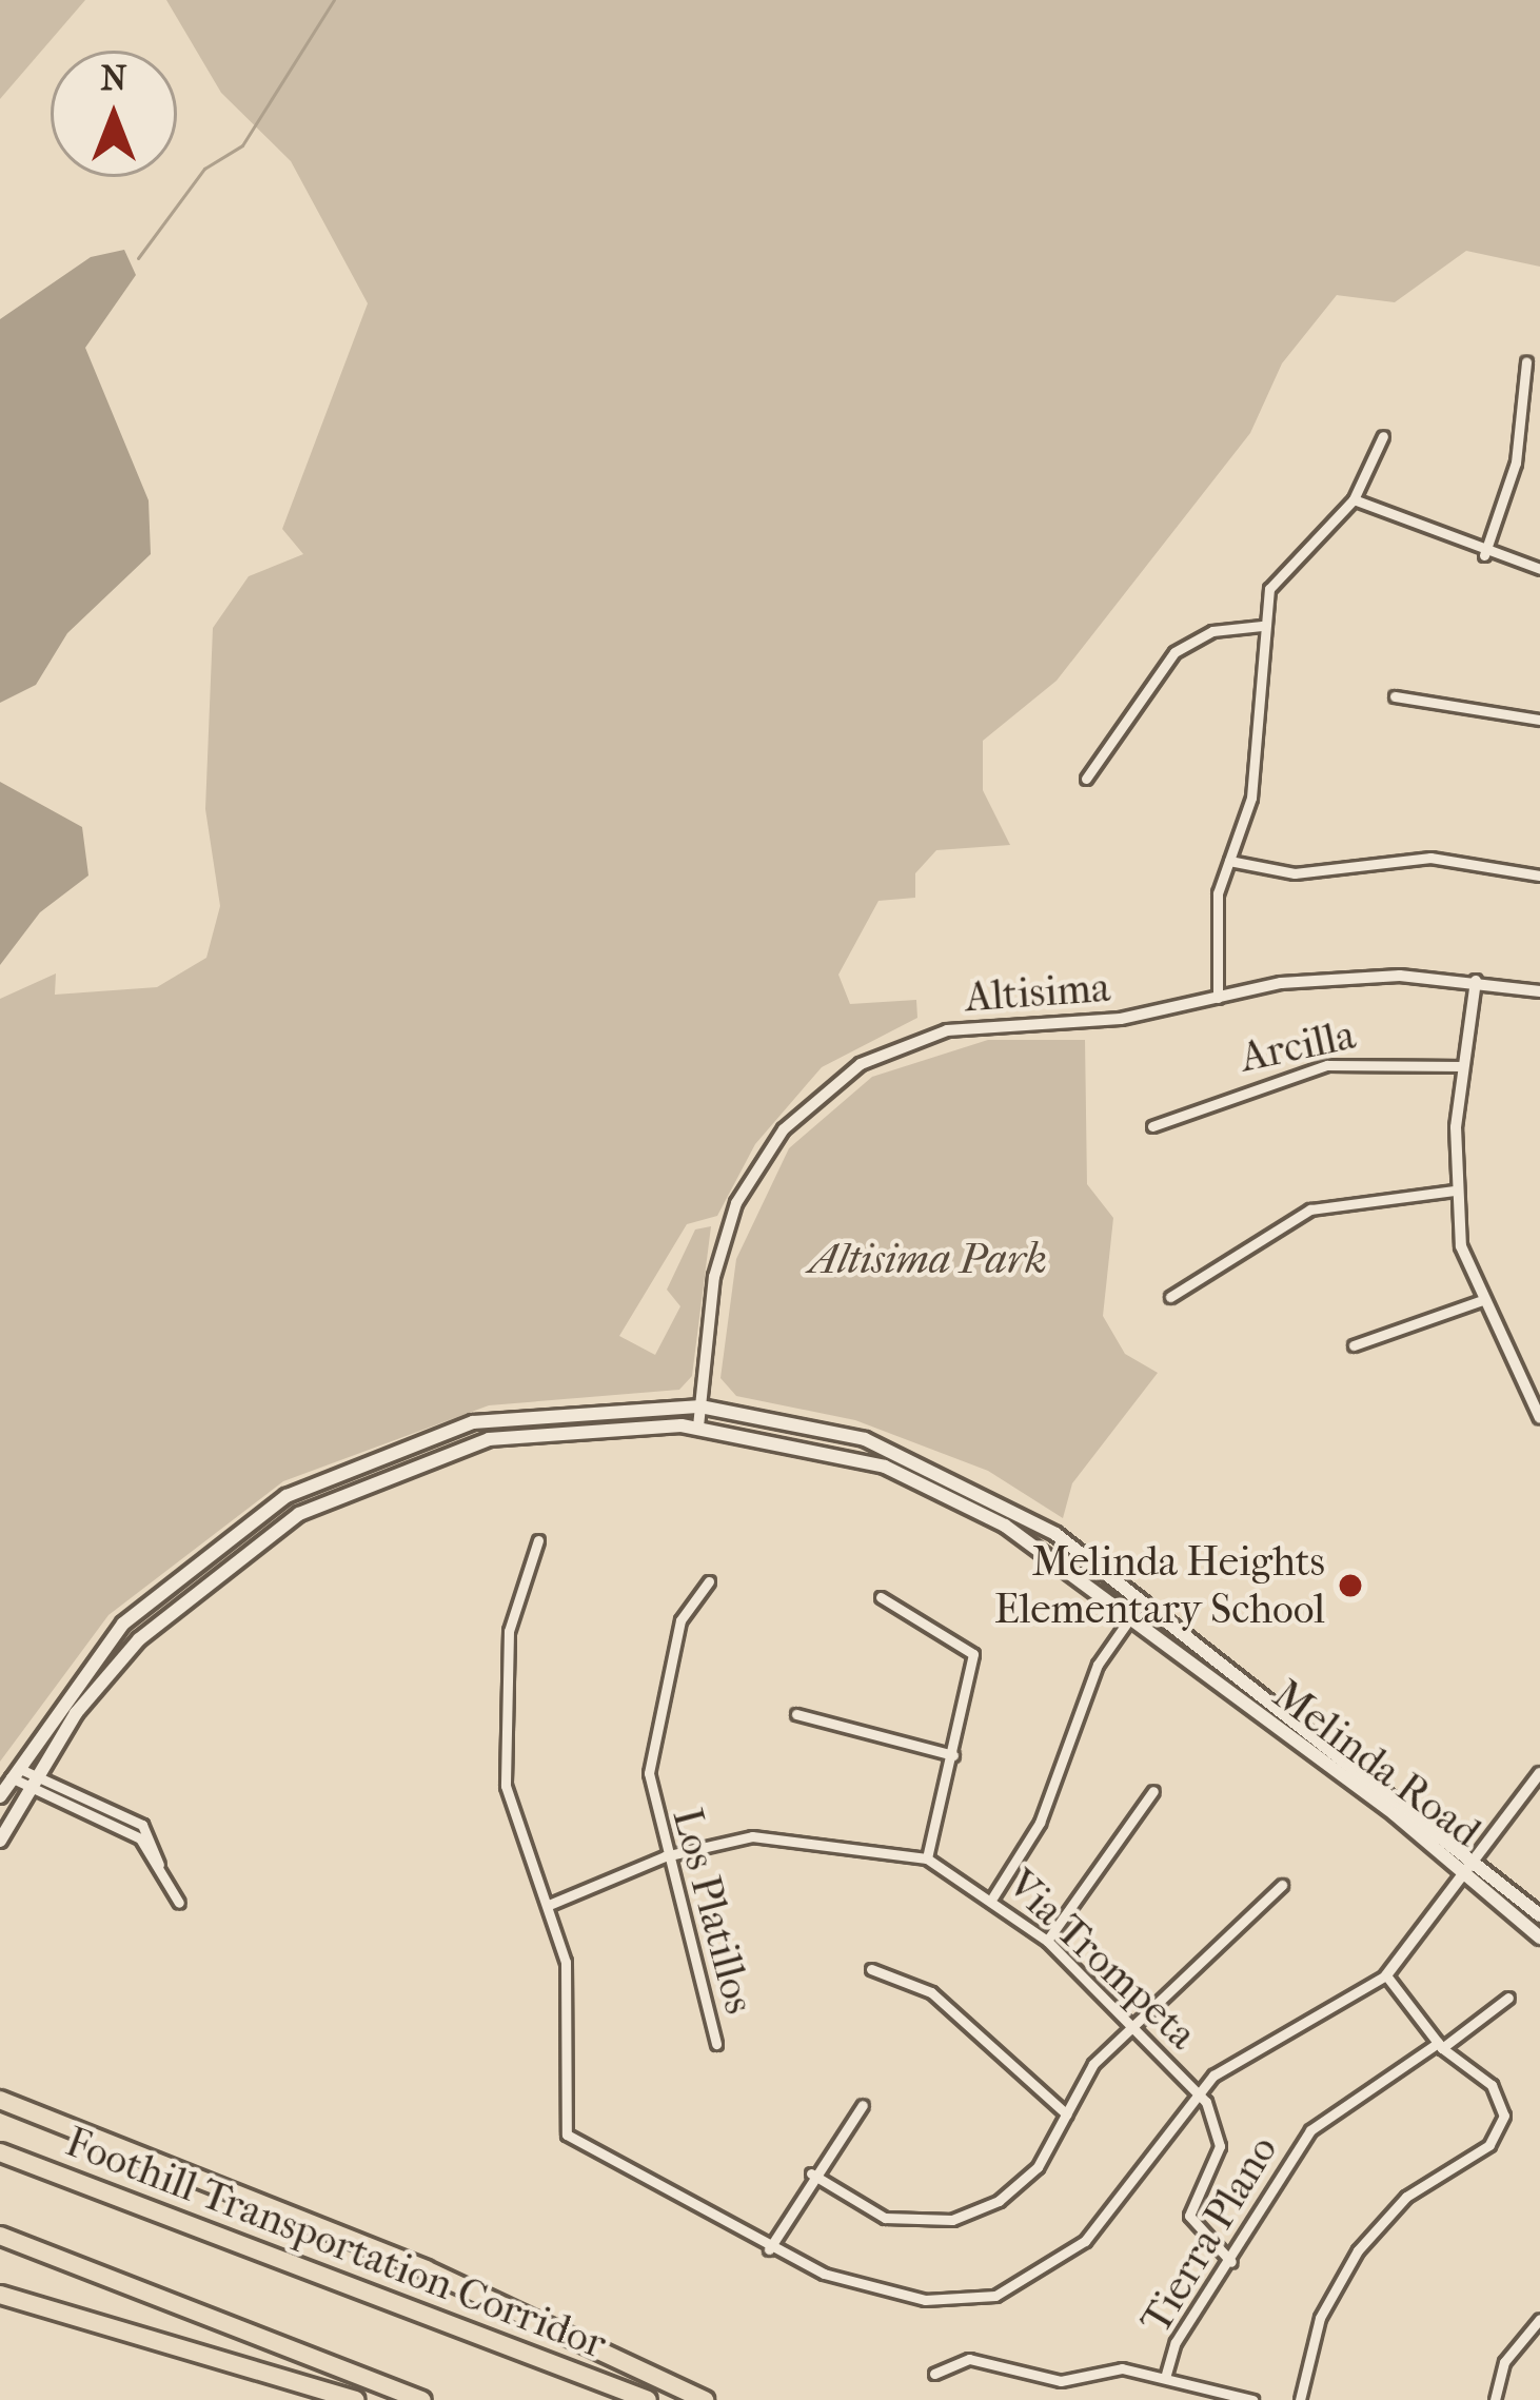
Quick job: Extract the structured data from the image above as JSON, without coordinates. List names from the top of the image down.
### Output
{
  "streets": {
    "highway": ["Foothill Transportation Corridor"],
    "main road": ["Melinda Road"],
    "street": [
      "Altisima",
      "Arcilla",
      "Los Platillos",
      "Via Trompeta",
      "Tierra Plano"
    ]
  },
  "crossings": [
    ["Altisima", "Melinda Road"],
    ["Los Platillos", "Via Trompeta"],
    ["Via Trompeta", "Tierra Plano"]
  ],
  "parks": ["Altisima Park"],
  "places": ["Melinda Heights Elementary School"],
  "north": "top"
}
